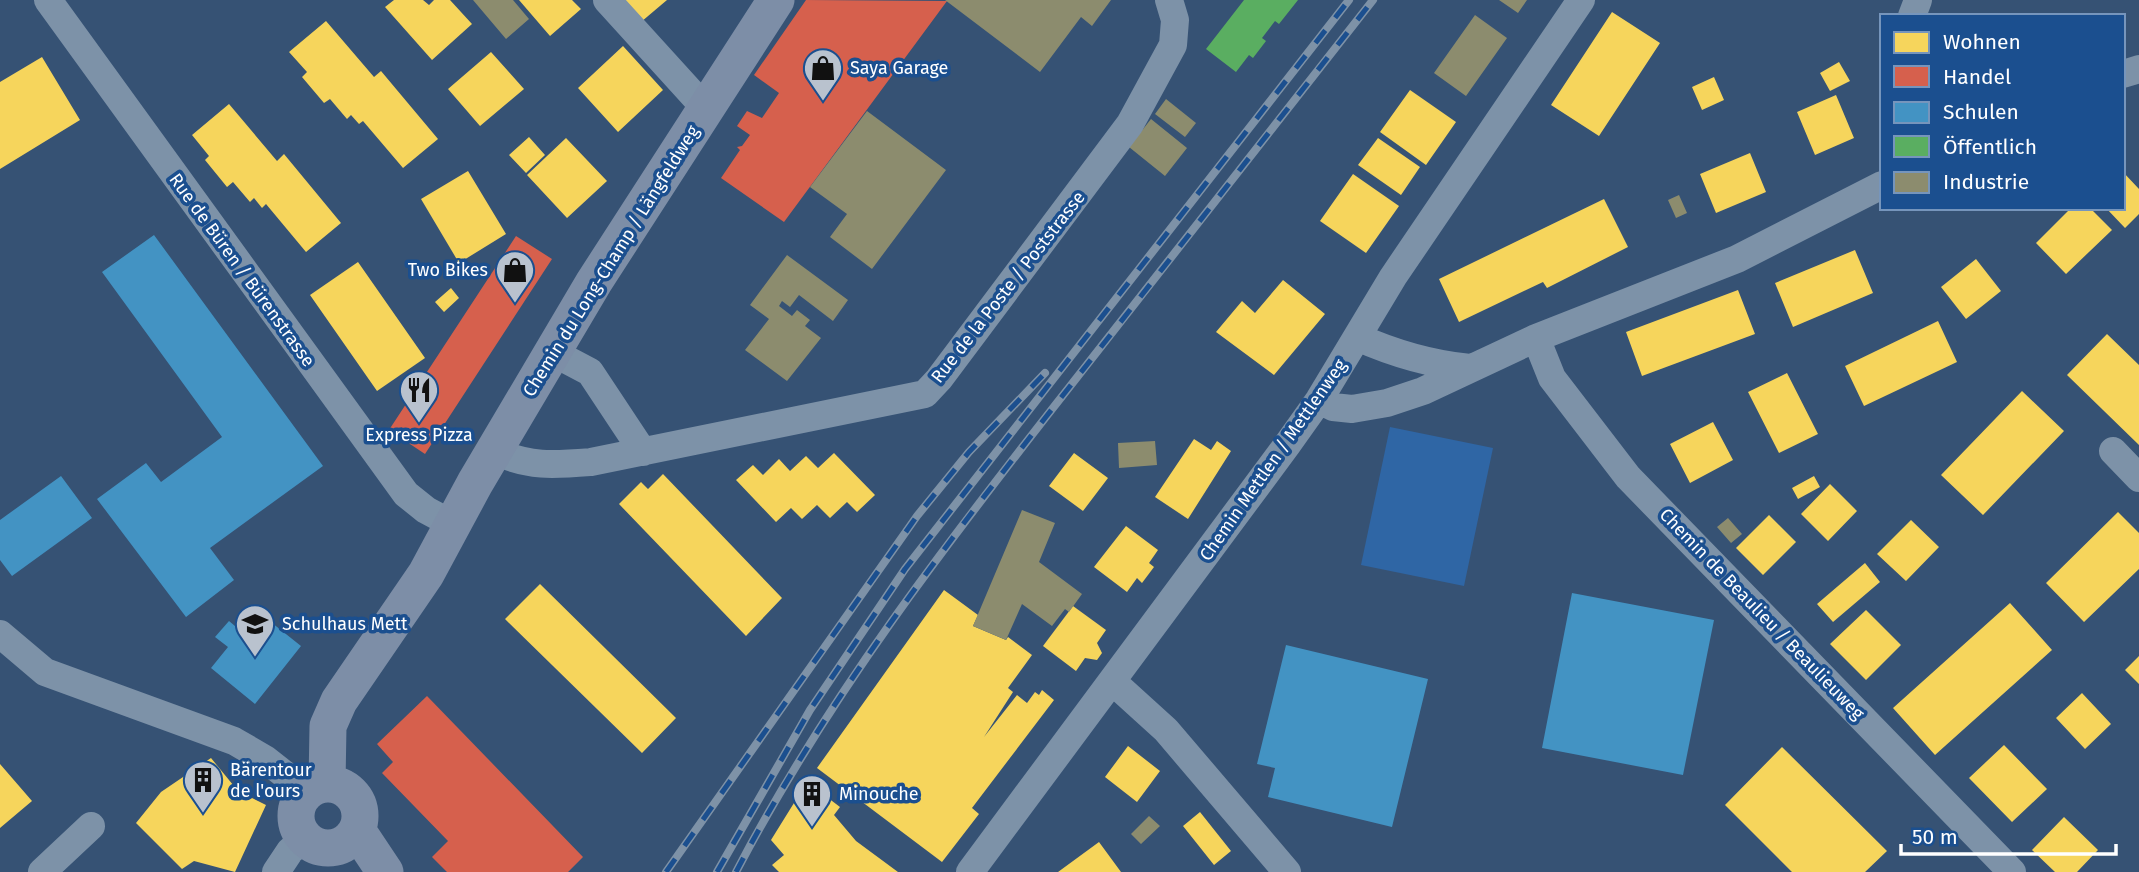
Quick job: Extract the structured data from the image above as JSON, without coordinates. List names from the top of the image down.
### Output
{
  "streets": {
    "main road": ["Chemin du Long-Champ / Längfeldweg"],
    "street": [
      "Rue de Büren / Bürenstrasse",
      "Rue de la Poste / Poststrasse",
      "Chemin Mettlen / Mettlenweg",
      "Chemin de Beaulieu / Beaulieuweg"
    ]
  },
  "crossings": [
    ["Chemin du Long-Champ / Längfeldweg", "Rue de Büren / Bürenstrasse"],
    ["Chemin du Long-Champ / Längfeldweg", "Rue de la Poste / Poststrasse"]
  ],
  "places": {
    "shop": ["Saya Garage", "Two Bikes"],
    "restaurant": ["Express Pizza"],
    "school or university": ["Schulhaus Mett"],
    "building": ["Bärentour de l'ours", "Minouche"]
  },
  "legend": [
    "Wohnen",
    "Handel",
    "Schulen",
    "Öffentlich",
    "Industrie"
  ],
  "scale_bar": "50 m"
}
